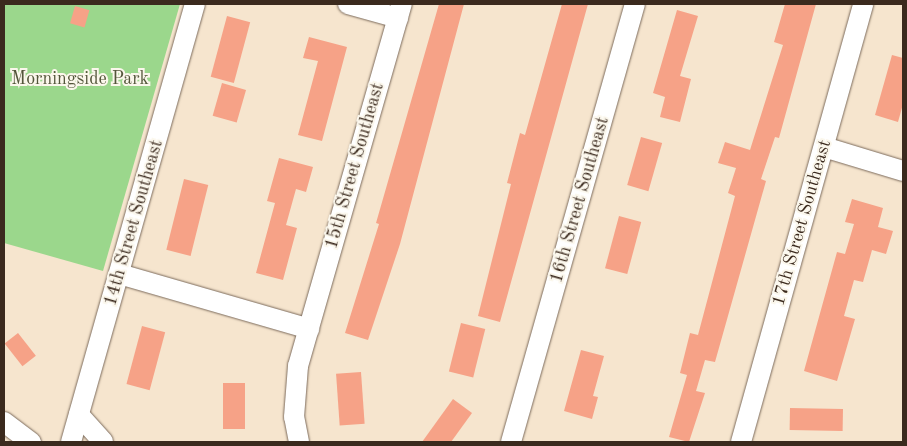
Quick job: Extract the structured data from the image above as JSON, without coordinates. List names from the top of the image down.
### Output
{
  "streets": {
    "street": [
      "15th Street Southeast",
      "16th Street Southeast",
      "14th Street Southeast",
      "17th Street Southeast"
    ]
  },
  "parks": ["Morningside Park"]
}
